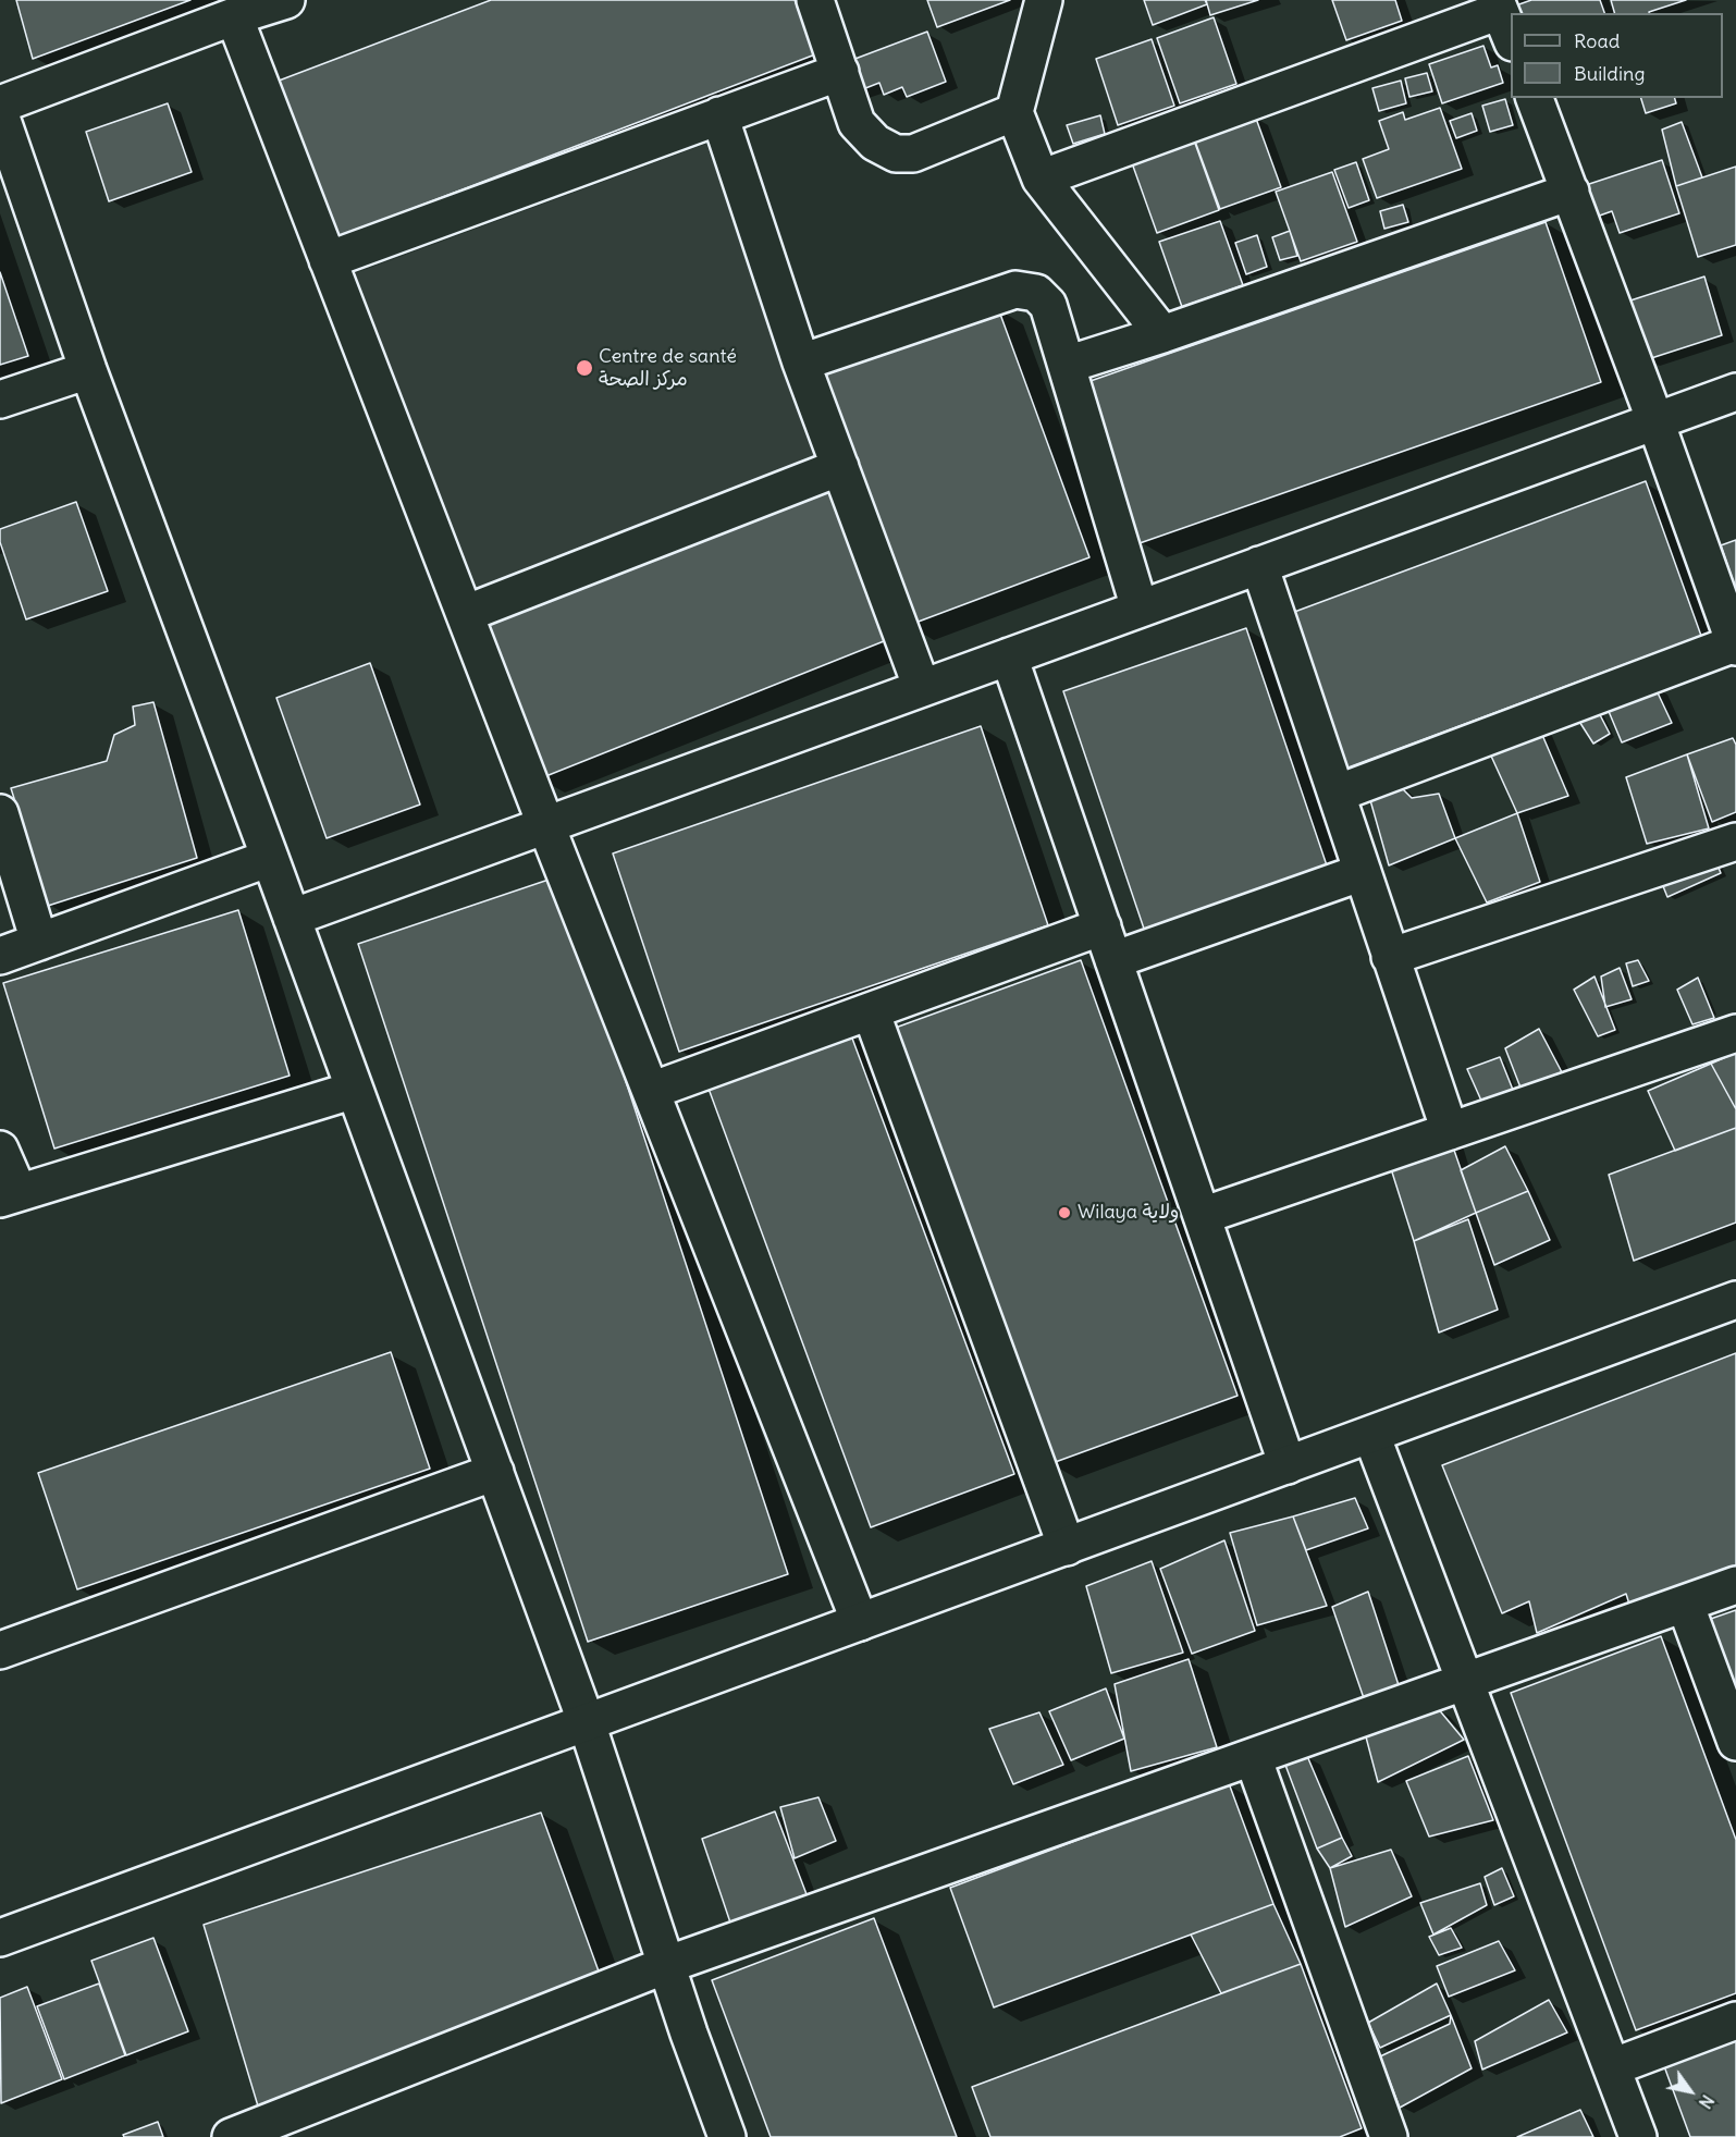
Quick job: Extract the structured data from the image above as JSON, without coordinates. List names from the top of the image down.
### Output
{
  "places": ["Centre de santé مركز الصحة", "Wilaya ولاية"],
  "legend": ["Road", "Building"],
  "north": "bottom right"
}
